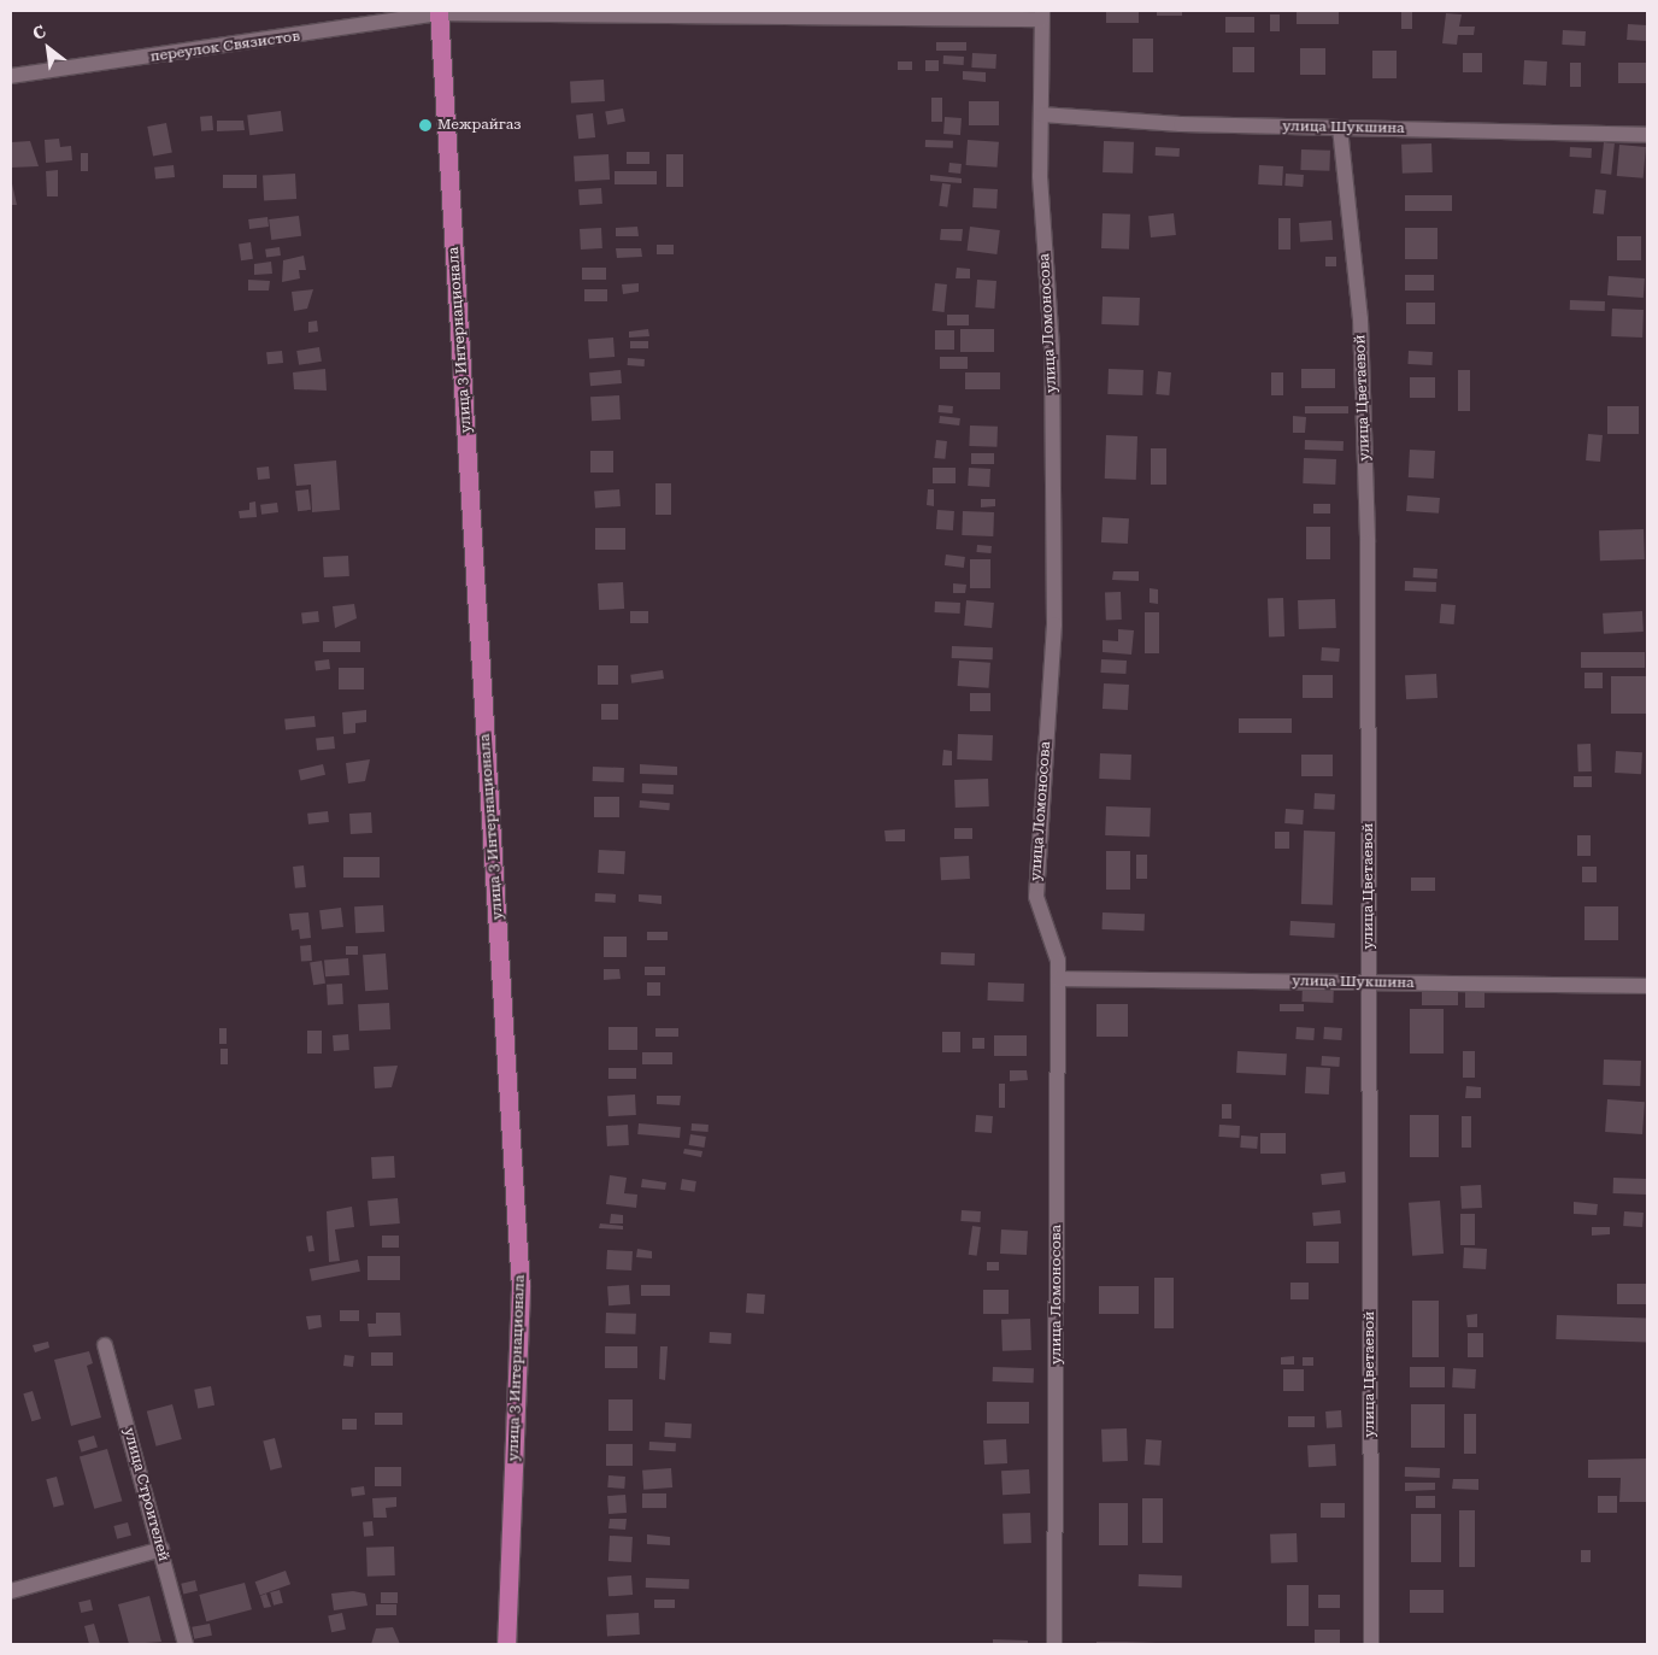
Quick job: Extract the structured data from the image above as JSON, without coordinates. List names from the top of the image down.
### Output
{
  "streets": {
    "main road": ["улица 3 Интернационала"],
    "street": [
      "переулок Связистов",
      "улица Шукшина",
      "улица Ломоносова",
      "улица Цветаевой",
      "улица Строителей"
    ]
  },
  "crossings": [
    ["переулок Связистов", "улица Ломоносова"],
    ["переулок Связистов", "улица 3 Интернационала"],
    ["улица Шукшина", "улица Ломоносова"],
    ["улица Шукшина", "улица Цветаевой"]
  ],
  "places": ["Межрайгаз"],
  "north": "top left"
}
